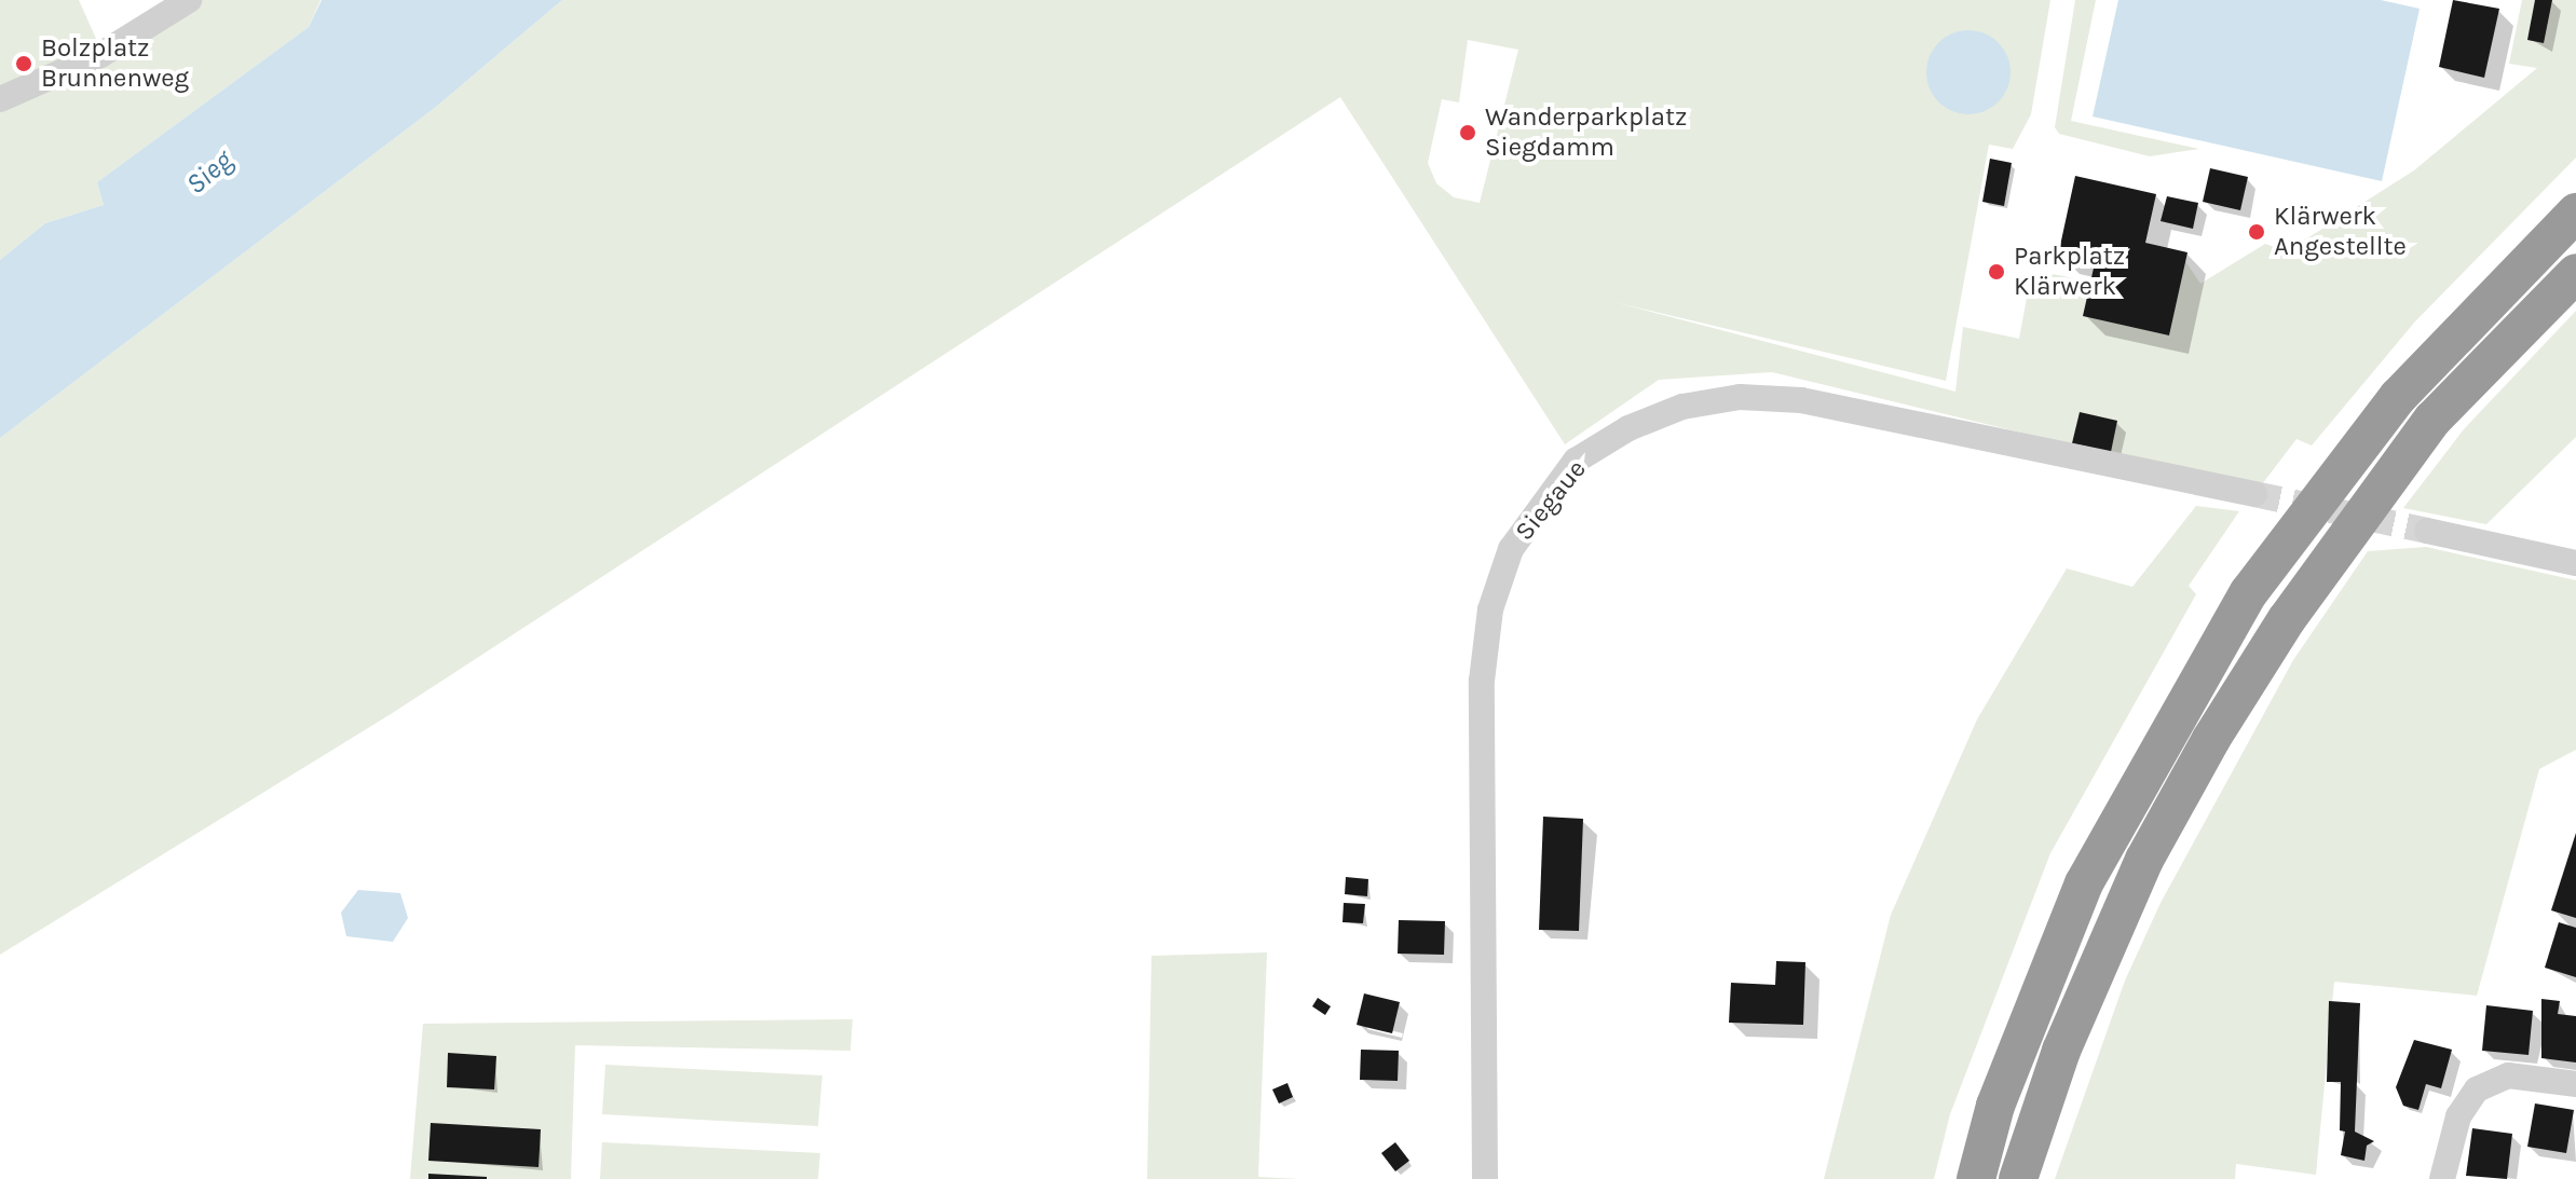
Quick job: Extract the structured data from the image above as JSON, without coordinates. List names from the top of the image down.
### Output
{
  "streets": {
    "street": ["Siegaue"]
  },
  "water": ["Sieg"],
  "places": [
    "Bolzplatz Brunnenweg",
    "Wanderparkplatz Siegdamm",
    "Klärwerk Angestellte",
    "Parkplatz Klärwerk"
  ]
}
